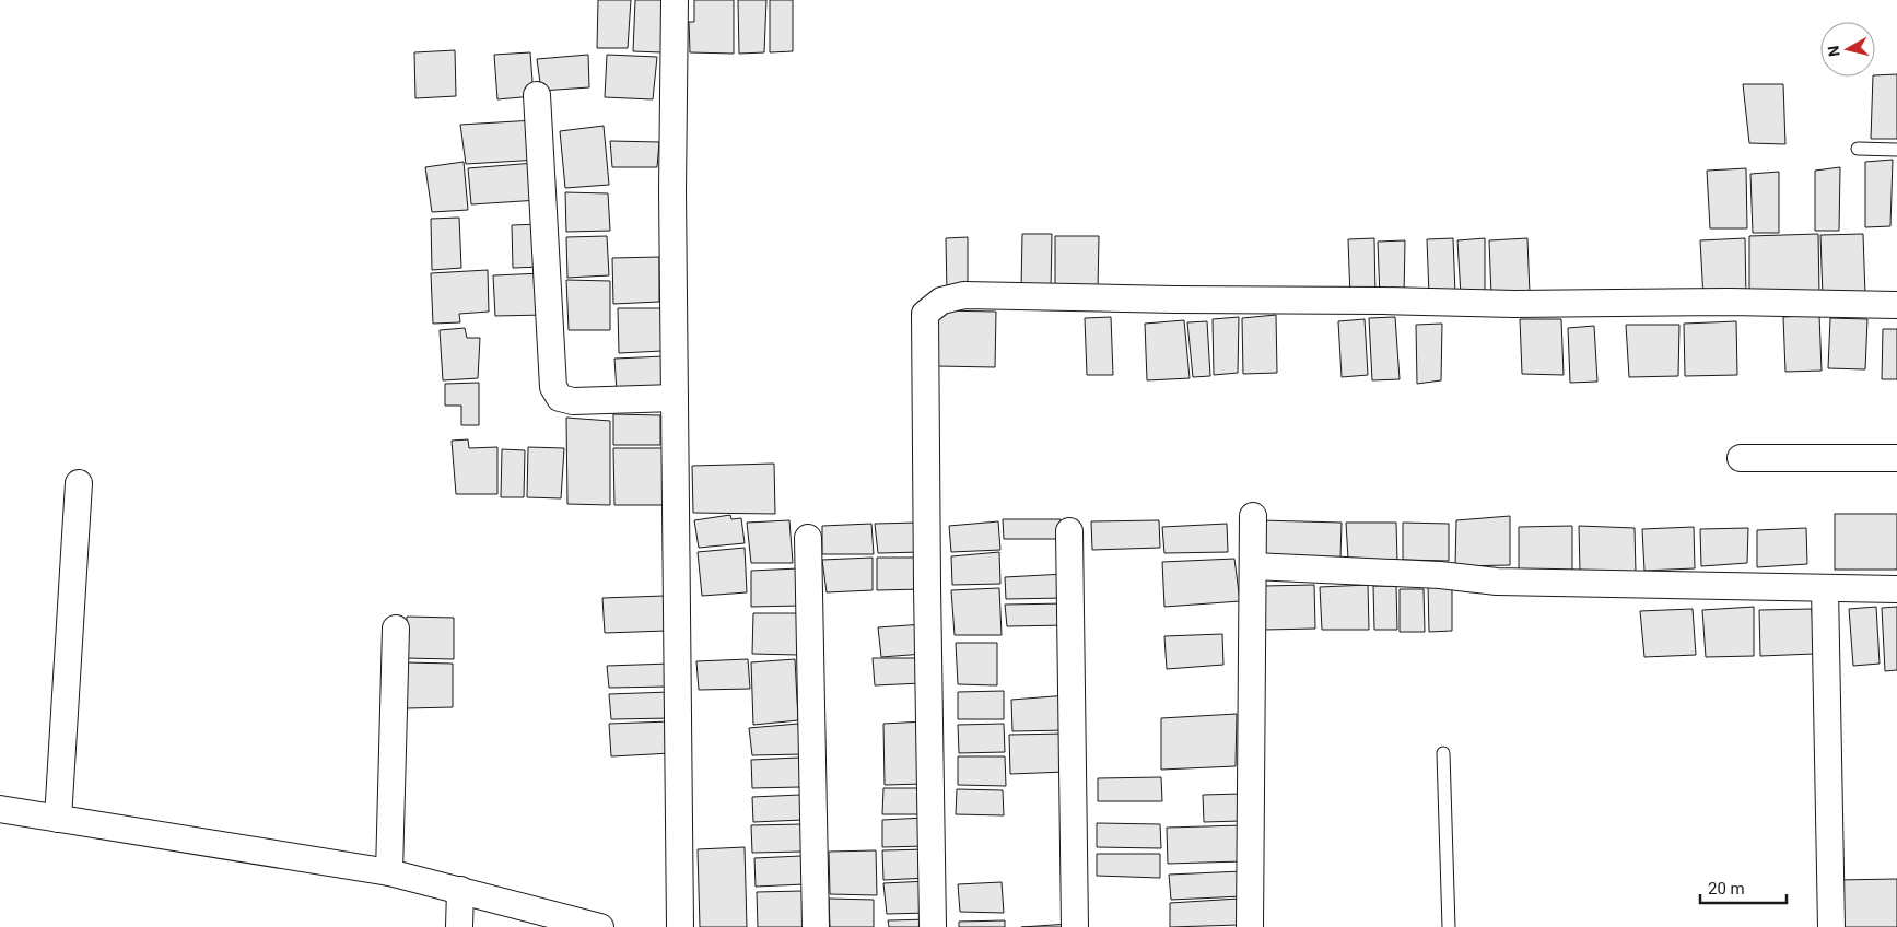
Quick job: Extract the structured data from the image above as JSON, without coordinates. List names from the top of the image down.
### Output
{
  "scale_bar": "20 m",
  "north": "left"
}
